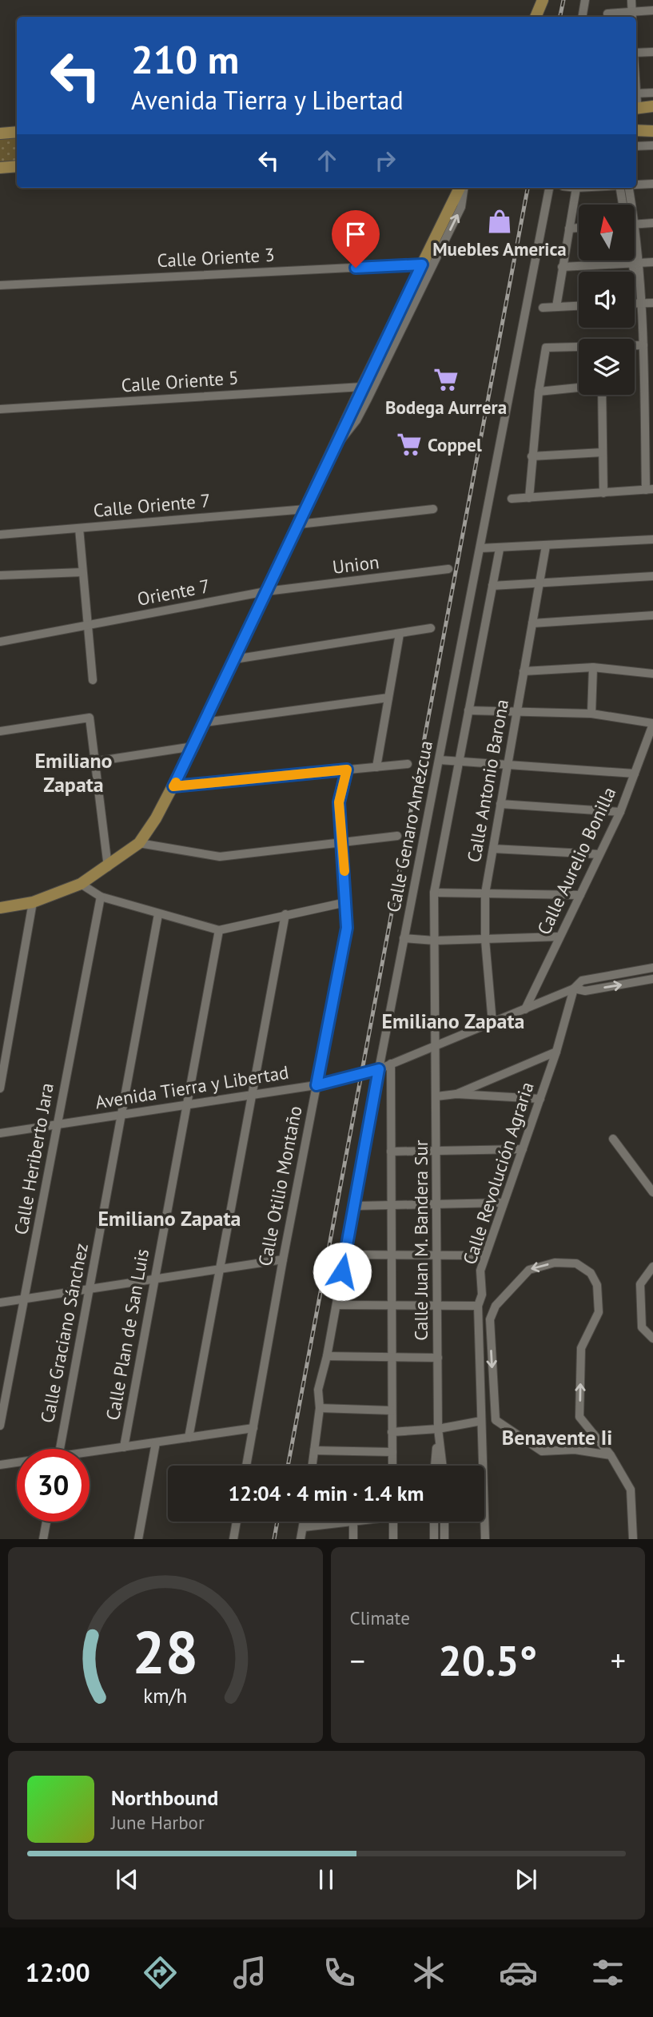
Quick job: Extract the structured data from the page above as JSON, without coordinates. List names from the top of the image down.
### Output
{
  "streets": {
    "street": [
      "Calle Oriente 3",
      "Calle Oriente 5",
      "Calle Oriente 7",
      "Union",
      "Oriente 7",
      "Calle Antonio Barona",
      "Calle Genaro Amézcua",
      "Calle Aurelio Bonilla",
      "Avenida Tierra y Libertad",
      "Calle Heriberto Jara",
      "Calle Revolución Agraria",
      "Calle Otilio Montaño",
      "Calle Juan M. Bandera Sur",
      "Calle Graciano Sánchez",
      "Calle Plan de San Luis"
    ]
  },
  "crossings": [
    ["Union", "Oriente 7"],
    ["Calle Antonio Barona", "Avenida Tierra y Libertad"],
    ["Calle Genaro Amézcua", "Avenida Tierra y Libertad"],
    ["Calle Aurelio Bonilla", "Avenida Tierra y Libertad"],
    ["Avenida Tierra y Libertad", "Calle Heriberto Jara"],
    ["Avenida Tierra y Libertad", "Calle Revolución Agraria"],
    ["Avenida Tierra y Libertad", "Calle Otilio Montaño"],
    ["Avenida Tierra y Libertad", "Calle Juan M. Bandera Sur"],
    ["Avenida Tierra y Libertad", "Calle Graciano Sánchez"],
    ["Avenida Tierra y Libertad", "Calle Plan de San Luis"]
  ],
  "districts": [
    "Emiliano Zapata",
    "Emiliano Zapata",
    "Emiliano Zapata",
    "Benavente Ii"
  ],
  "places": {
    "shop": ["Muebles America"],
    "supermarket": ["Bodega Aurrera", "Coppel"]
  },
  "north": "top",
  "page": {
    "turn": ["210 m", "Avenida Tierra y Libertad"],
    "limit": "30",
    "trip": "12:04 · 4 min · 1.4 km",
    "tile": "Climate",
    "heat": ["−", "20.5°", "+"],
    "song": ["Northbound", "June Harbor"],
    "tabs": "12:00",
    "gauge": ["28", "km/h"]
  }
}
